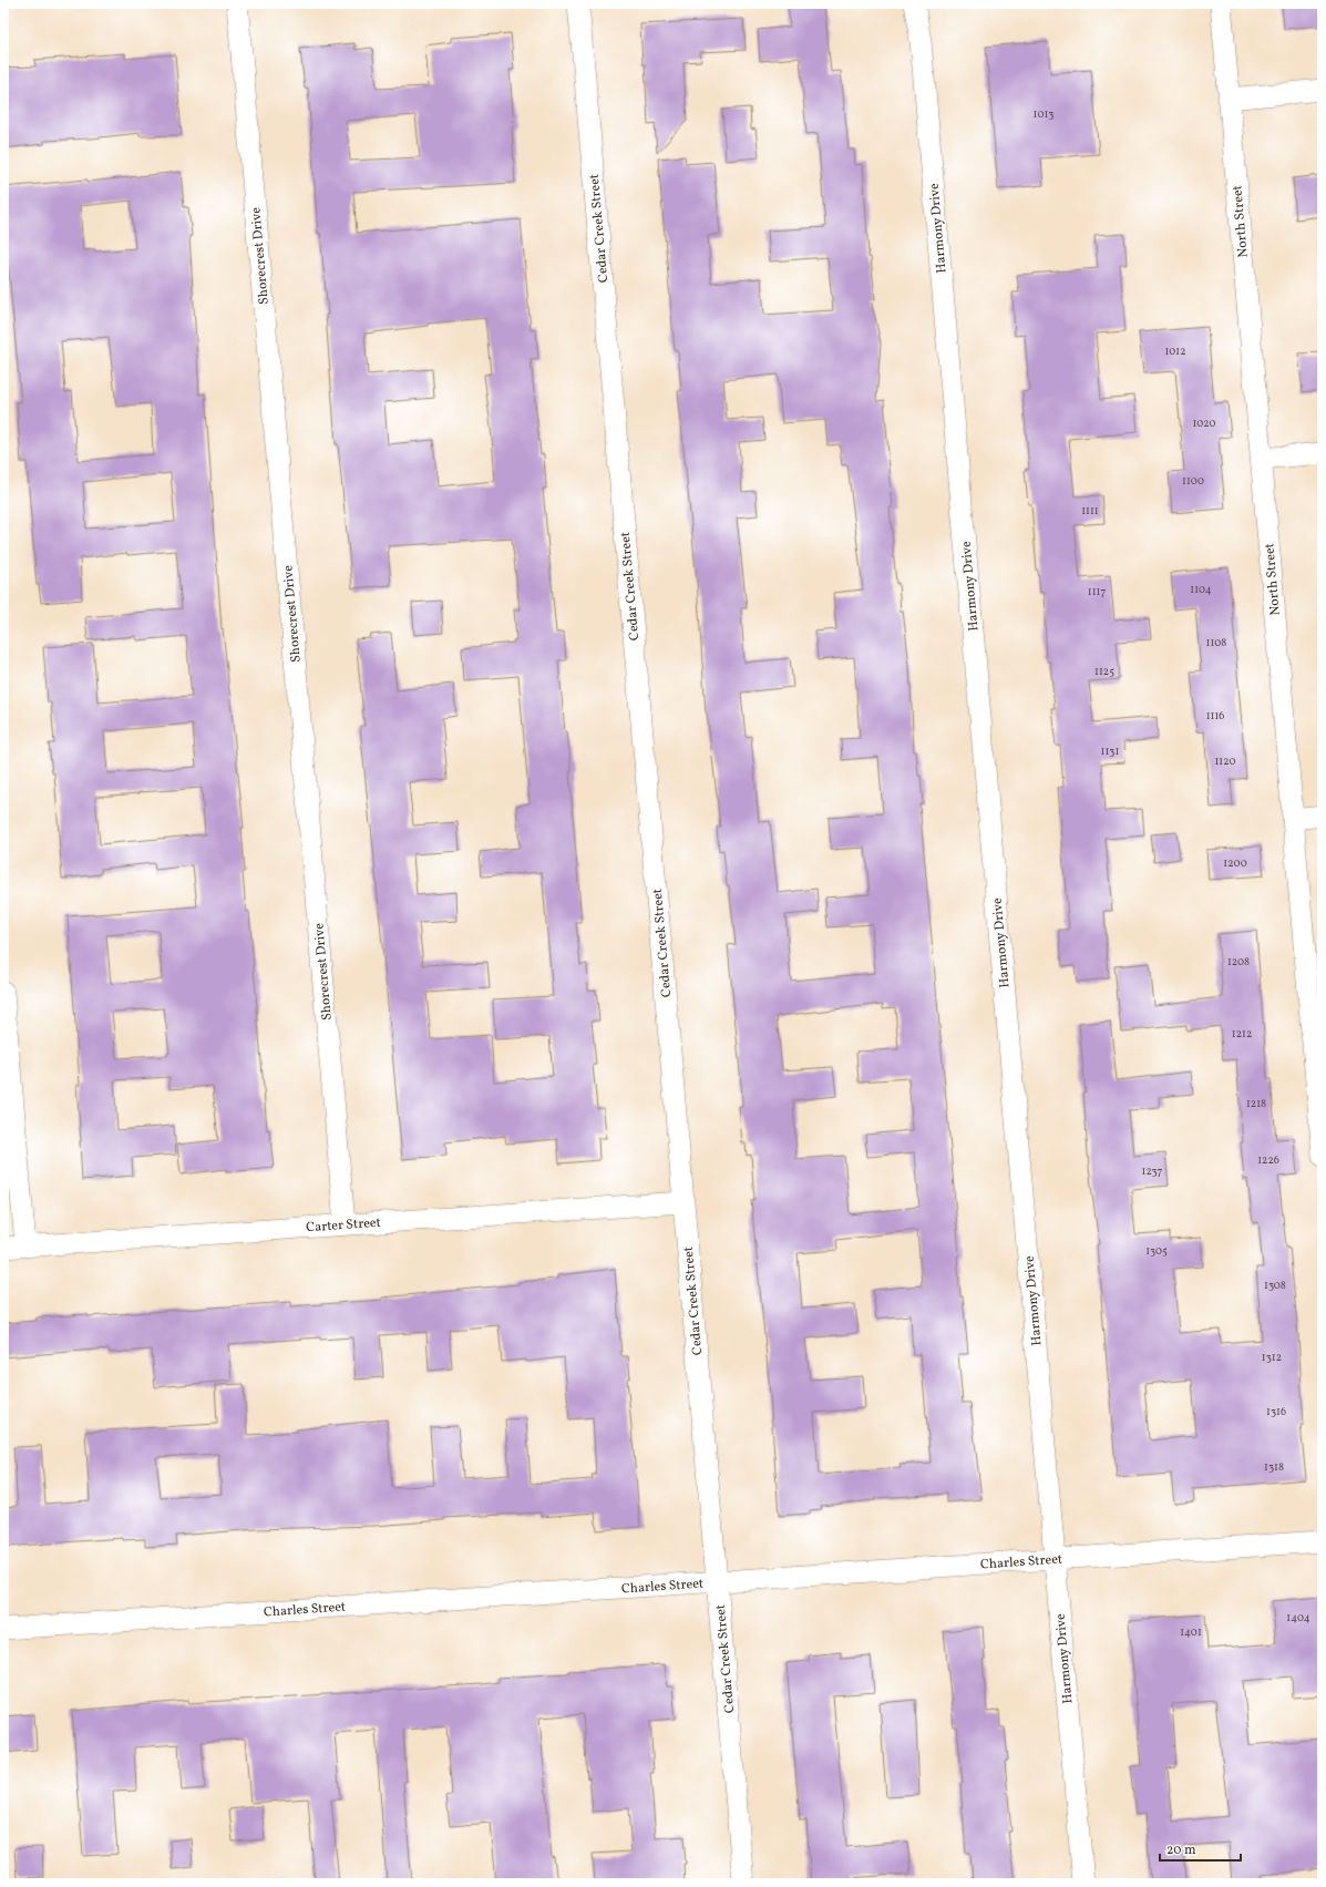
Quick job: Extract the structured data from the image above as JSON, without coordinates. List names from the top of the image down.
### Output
{
  "streets": {
    "street": [
      "North Street",
      "Cedar Creek Street",
      "Harmony Drive",
      "Shorecrest Drive",
      "Carter Street",
      "Charles Street"
    ]
  },
  "crossings": [
    ["Cedar Creek Street", "Carter Street"],
    ["Cedar Creek Street", "Charles Street"],
    ["Harmony Drive", "Charles Street"],
    ["Shorecrest Drive", "Carter Street"]
  ],
  "house_numbers": [
    "1013",
    "1012",
    "1020",
    "1100",
    "1111",
    "1104",
    "1117",
    "1108",
    "1125",
    "1116",
    "1131",
    "1120",
    "1200",
    "1208",
    "1212",
    "1218",
    "1226",
    "1237",
    "1305",
    "1308",
    "1312",
    "1316",
    "1318",
    "1404",
    "1401"
  ],
  "scale_bar": "20 m"
}
